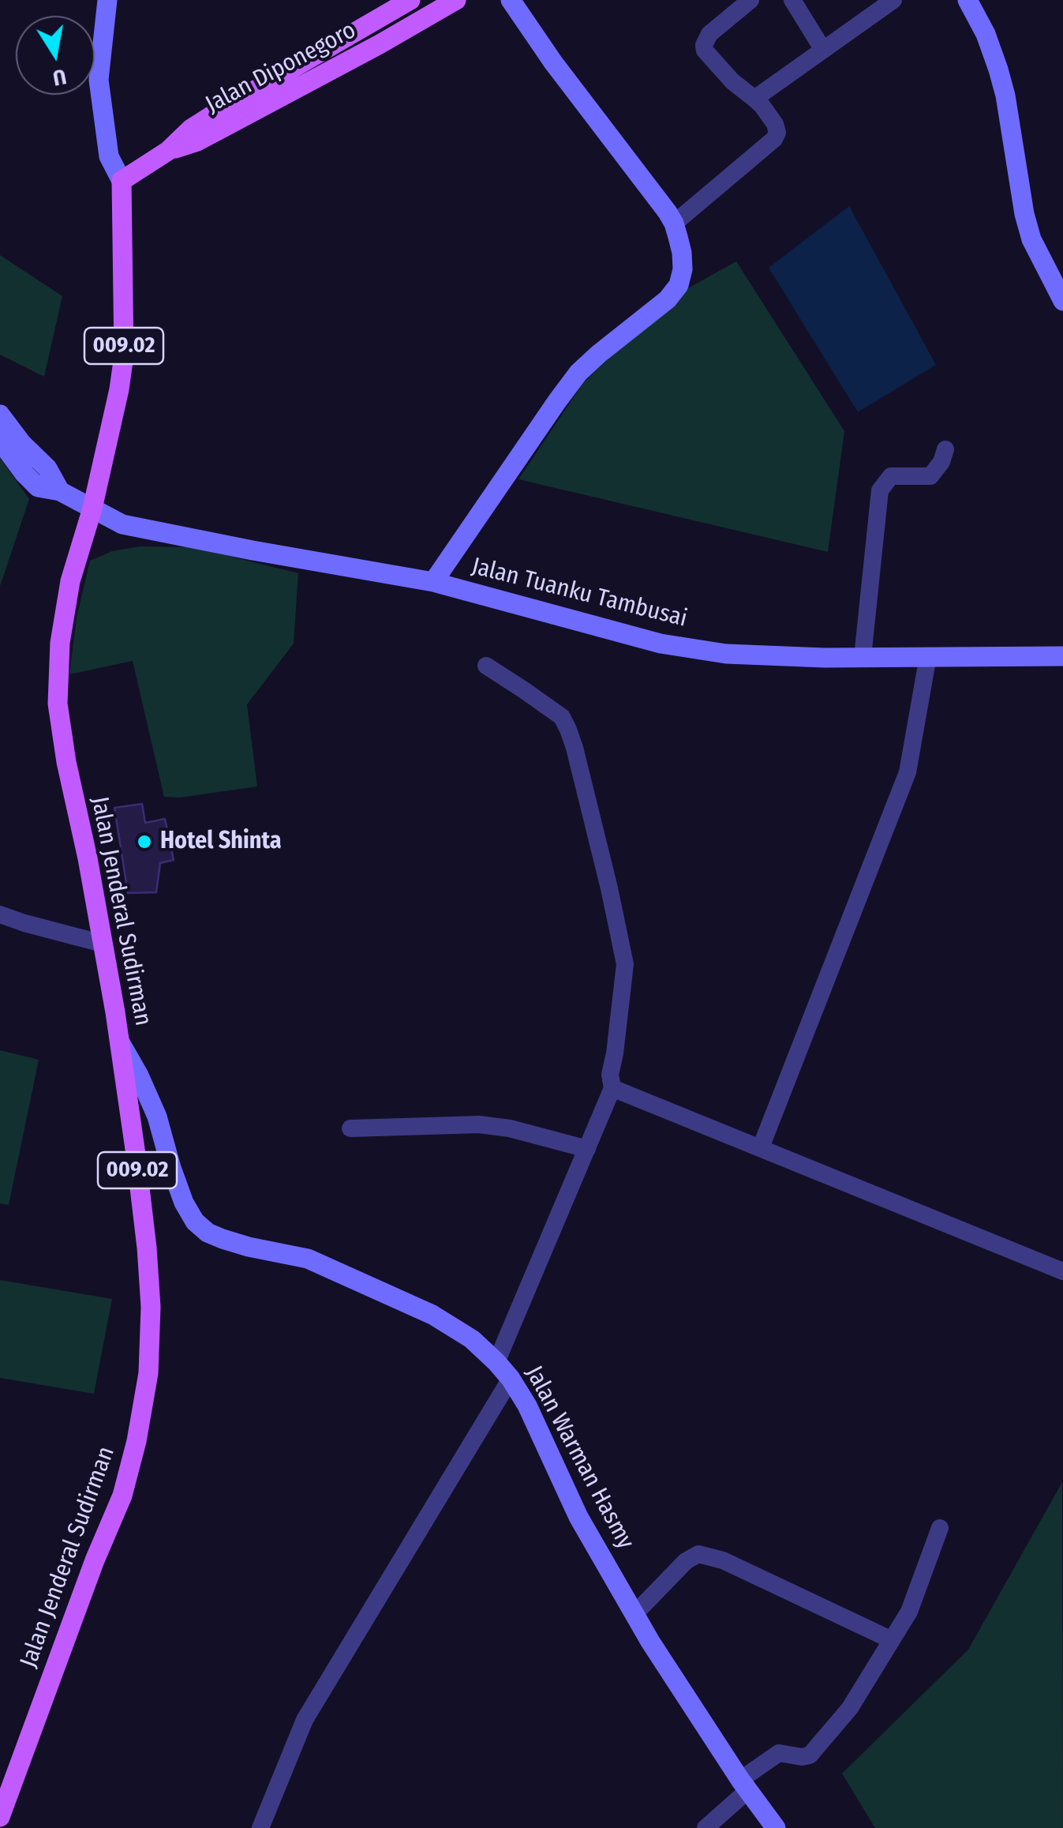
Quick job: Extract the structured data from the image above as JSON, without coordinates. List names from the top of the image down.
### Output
{
  "streets": {
    "main road": ["Jalan Diponegoro", "009.02", "Jalan Jenderal Sudirman"],
    "street": ["Jalan Tuanku Tambusai", "Jalan Warman Hasmy"]
  },
  "crossings": [
    ["Jalan Diponegoro", "Jalan Jenderal Sudirman"],
    ["Jalan Tuanku Tambusai", "Jalan Jenderal Sudirman"],
    ["Jalan Jenderal Sudirman", "Jalan Warman Hasmy"]
  ],
  "places": ["Hotel Shinta"],
  "north": "bottom"
}
